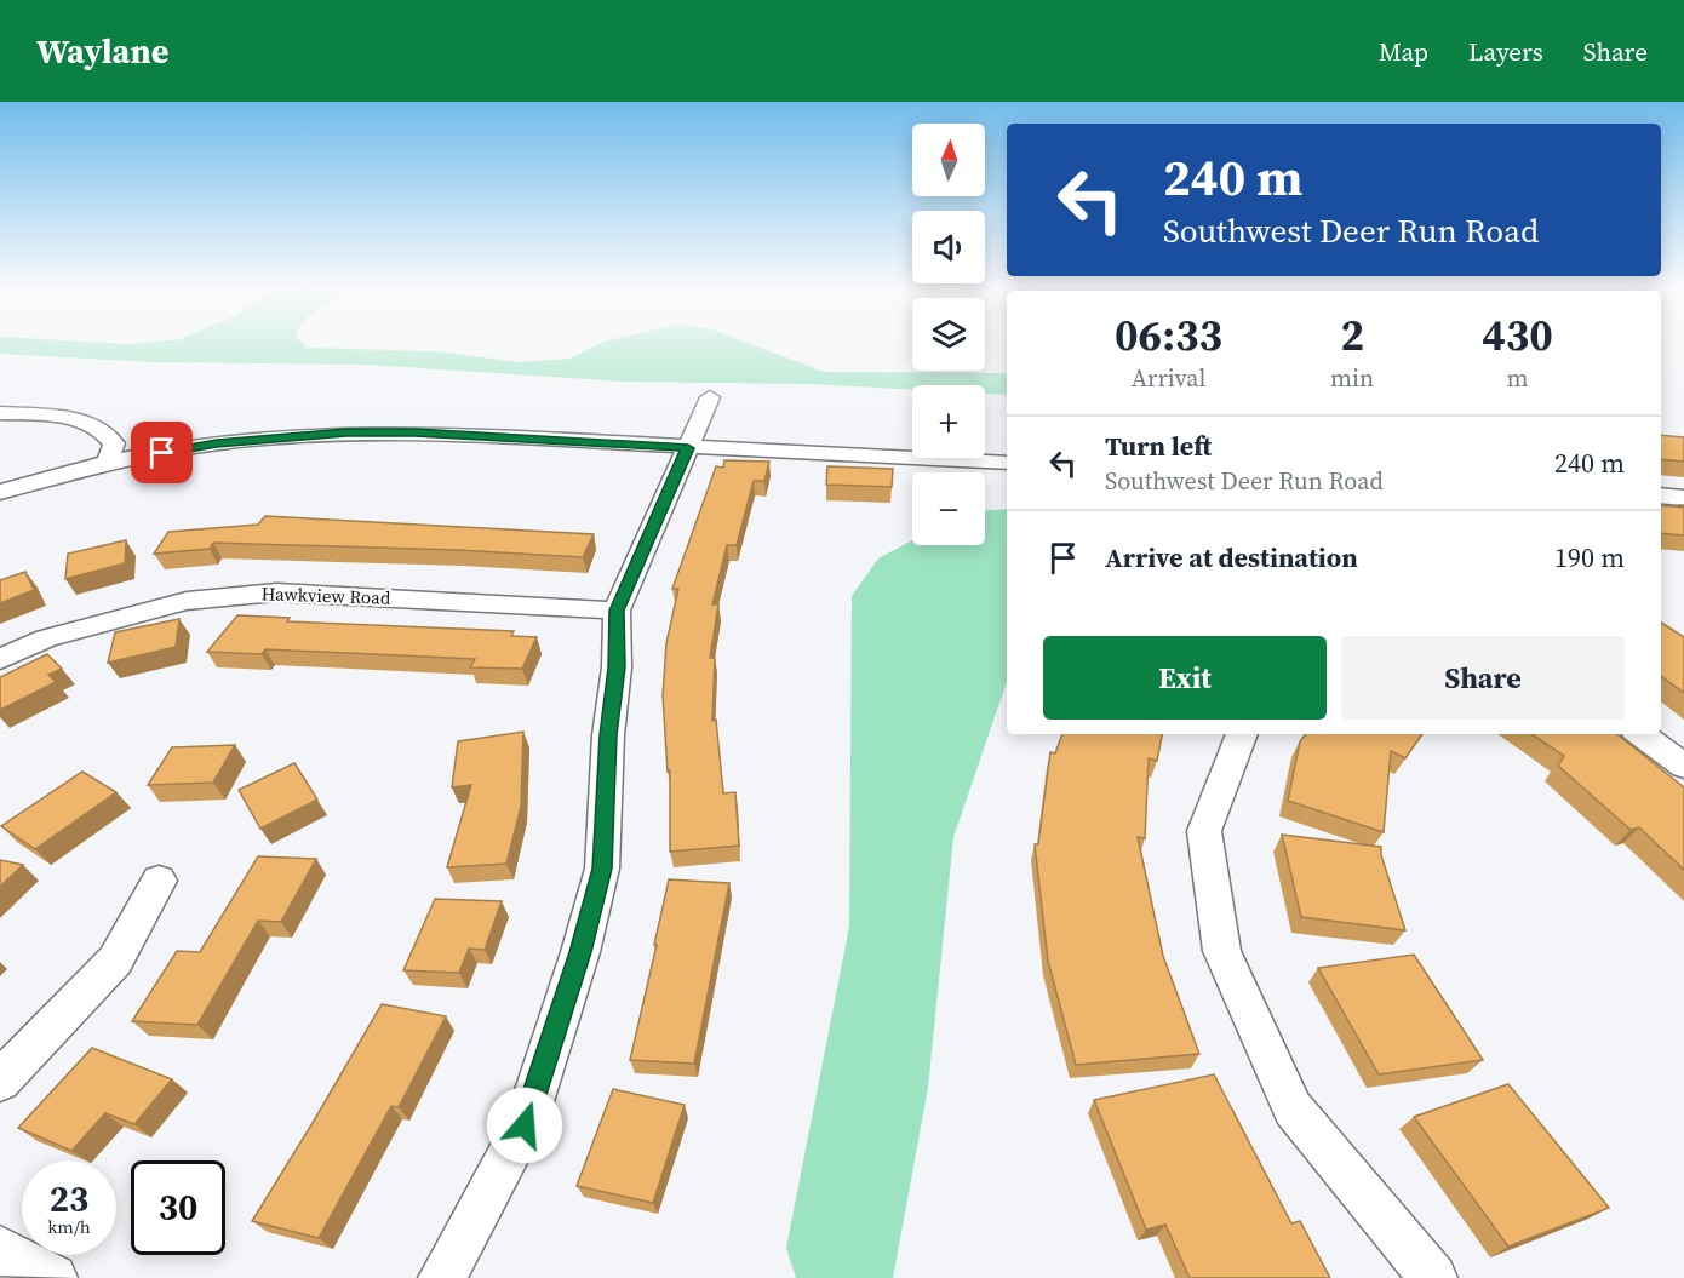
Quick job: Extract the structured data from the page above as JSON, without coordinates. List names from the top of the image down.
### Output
{
  "streets": {
    "street": ["Hawkview Road"]
  },
  "north": "top",
  "page": {
    "header": "Waylane",
    "nav": ["Map", "Layers", "Share"],
    "map_buttons": ["+", "−"],
    "turn": ["240 m", "Southwest Deer Run Road"],
    "eta": [
      "06:33",
      "Arrival",
      "2",
      "min",
      "430",
      "m"
    ],
    "list": [
      {
        "name": "Turn left",
        "note": "Southwest Deer Run Road",
        "value": "240 m"
      },
      {
        "name": "Arrive at destination",
        "value": "190 m"
      }
    ],
    "buttons": ["Exit", "Share"],
    "speed": "23 km/h",
    "limit": "30"
  }
}
